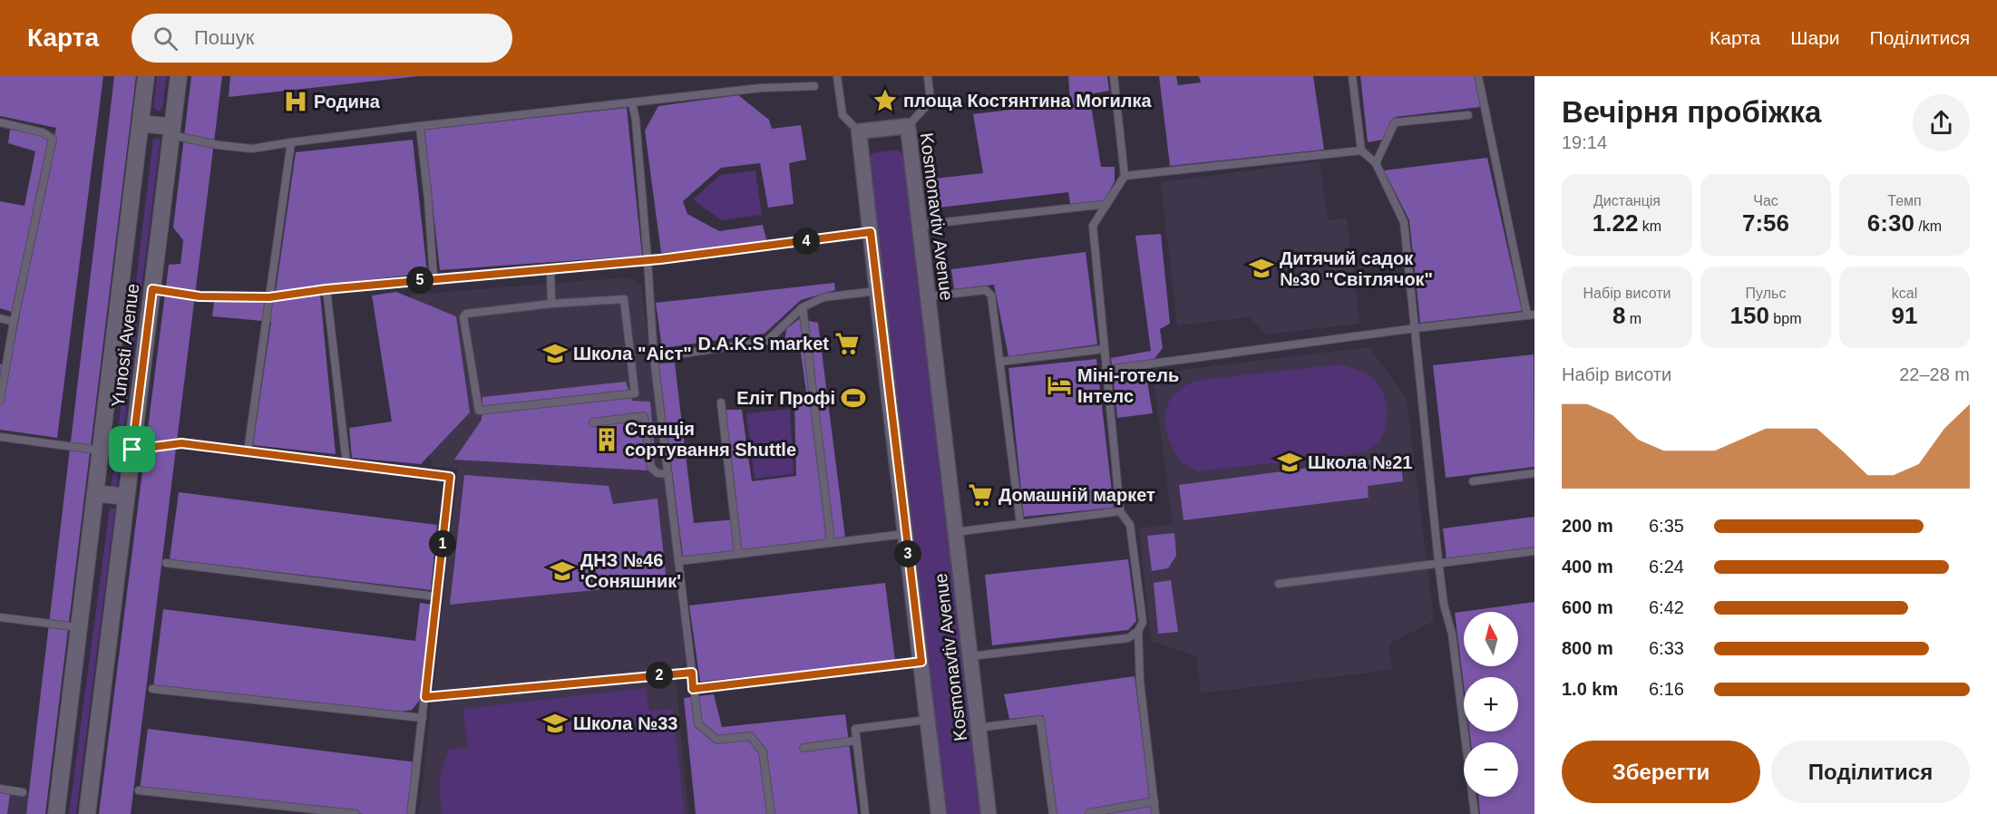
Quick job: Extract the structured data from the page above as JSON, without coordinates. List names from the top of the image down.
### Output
{
  "streets": {
    "main road": ["Yunosti Avenue"],
    "street": ["Kosmonavtiv Avenue"]
  },
  "places": {
    "place": ["площа Костянтина Могилка"],
    "hospital": ["Родина"],
    "school or university": [
      "Дитячий садок №30 \"Світлячок\"",
      "Школа \"Аіст\"",
      "Школа №21",
      "ДНЗ №46 'Соняшник'",
      "Школа №33"
    ],
    "supermarket": ["D.A.K.S market", "Домашній маркет"],
    "hotel": ["Міні-готель Інтелс"],
    "sports": ["Еліт Профі"],
    "building": ["Станція сортування Shuttle"]
  },
  "north": "top",
  "page": {
    "header": "Карта",
    "search": "Пошук",
    "nav": ["Карта", "Шари", "Поділитися"],
    "heading": ["Вечірня пробіжка", "19:14"],
    "stats": [
      ["Дистанція", "1.22 km"],
      ["Час", "7:56"],
      ["Темп", "6:30 /km"],
      ["Набір висоти", "8 m"],
      ["Пульс", "150 bpm"],
      ["kcal", "91"]
    ],
    "pins": [
      "4",
      "5",
      "1",
      "3",
      "2"
    ],
    "chart": ["Набір висоти", "22–28 m"],
    "list": [
      {
        "name": "200 m",
        "note": "6:35"
      },
      {
        "name": "400 m",
        "note": "6:24"
      },
      {
        "name": "600 m",
        "note": "6:42"
      },
      {
        "name": "800 m",
        "note": "6:33"
      },
      {
        "name": "1.0 km",
        "note": "6:16"
      }
    ],
    "map_buttons": ["+", "−"],
    "buttons": ["Зберегти", "Поділитися"]
  }
}
